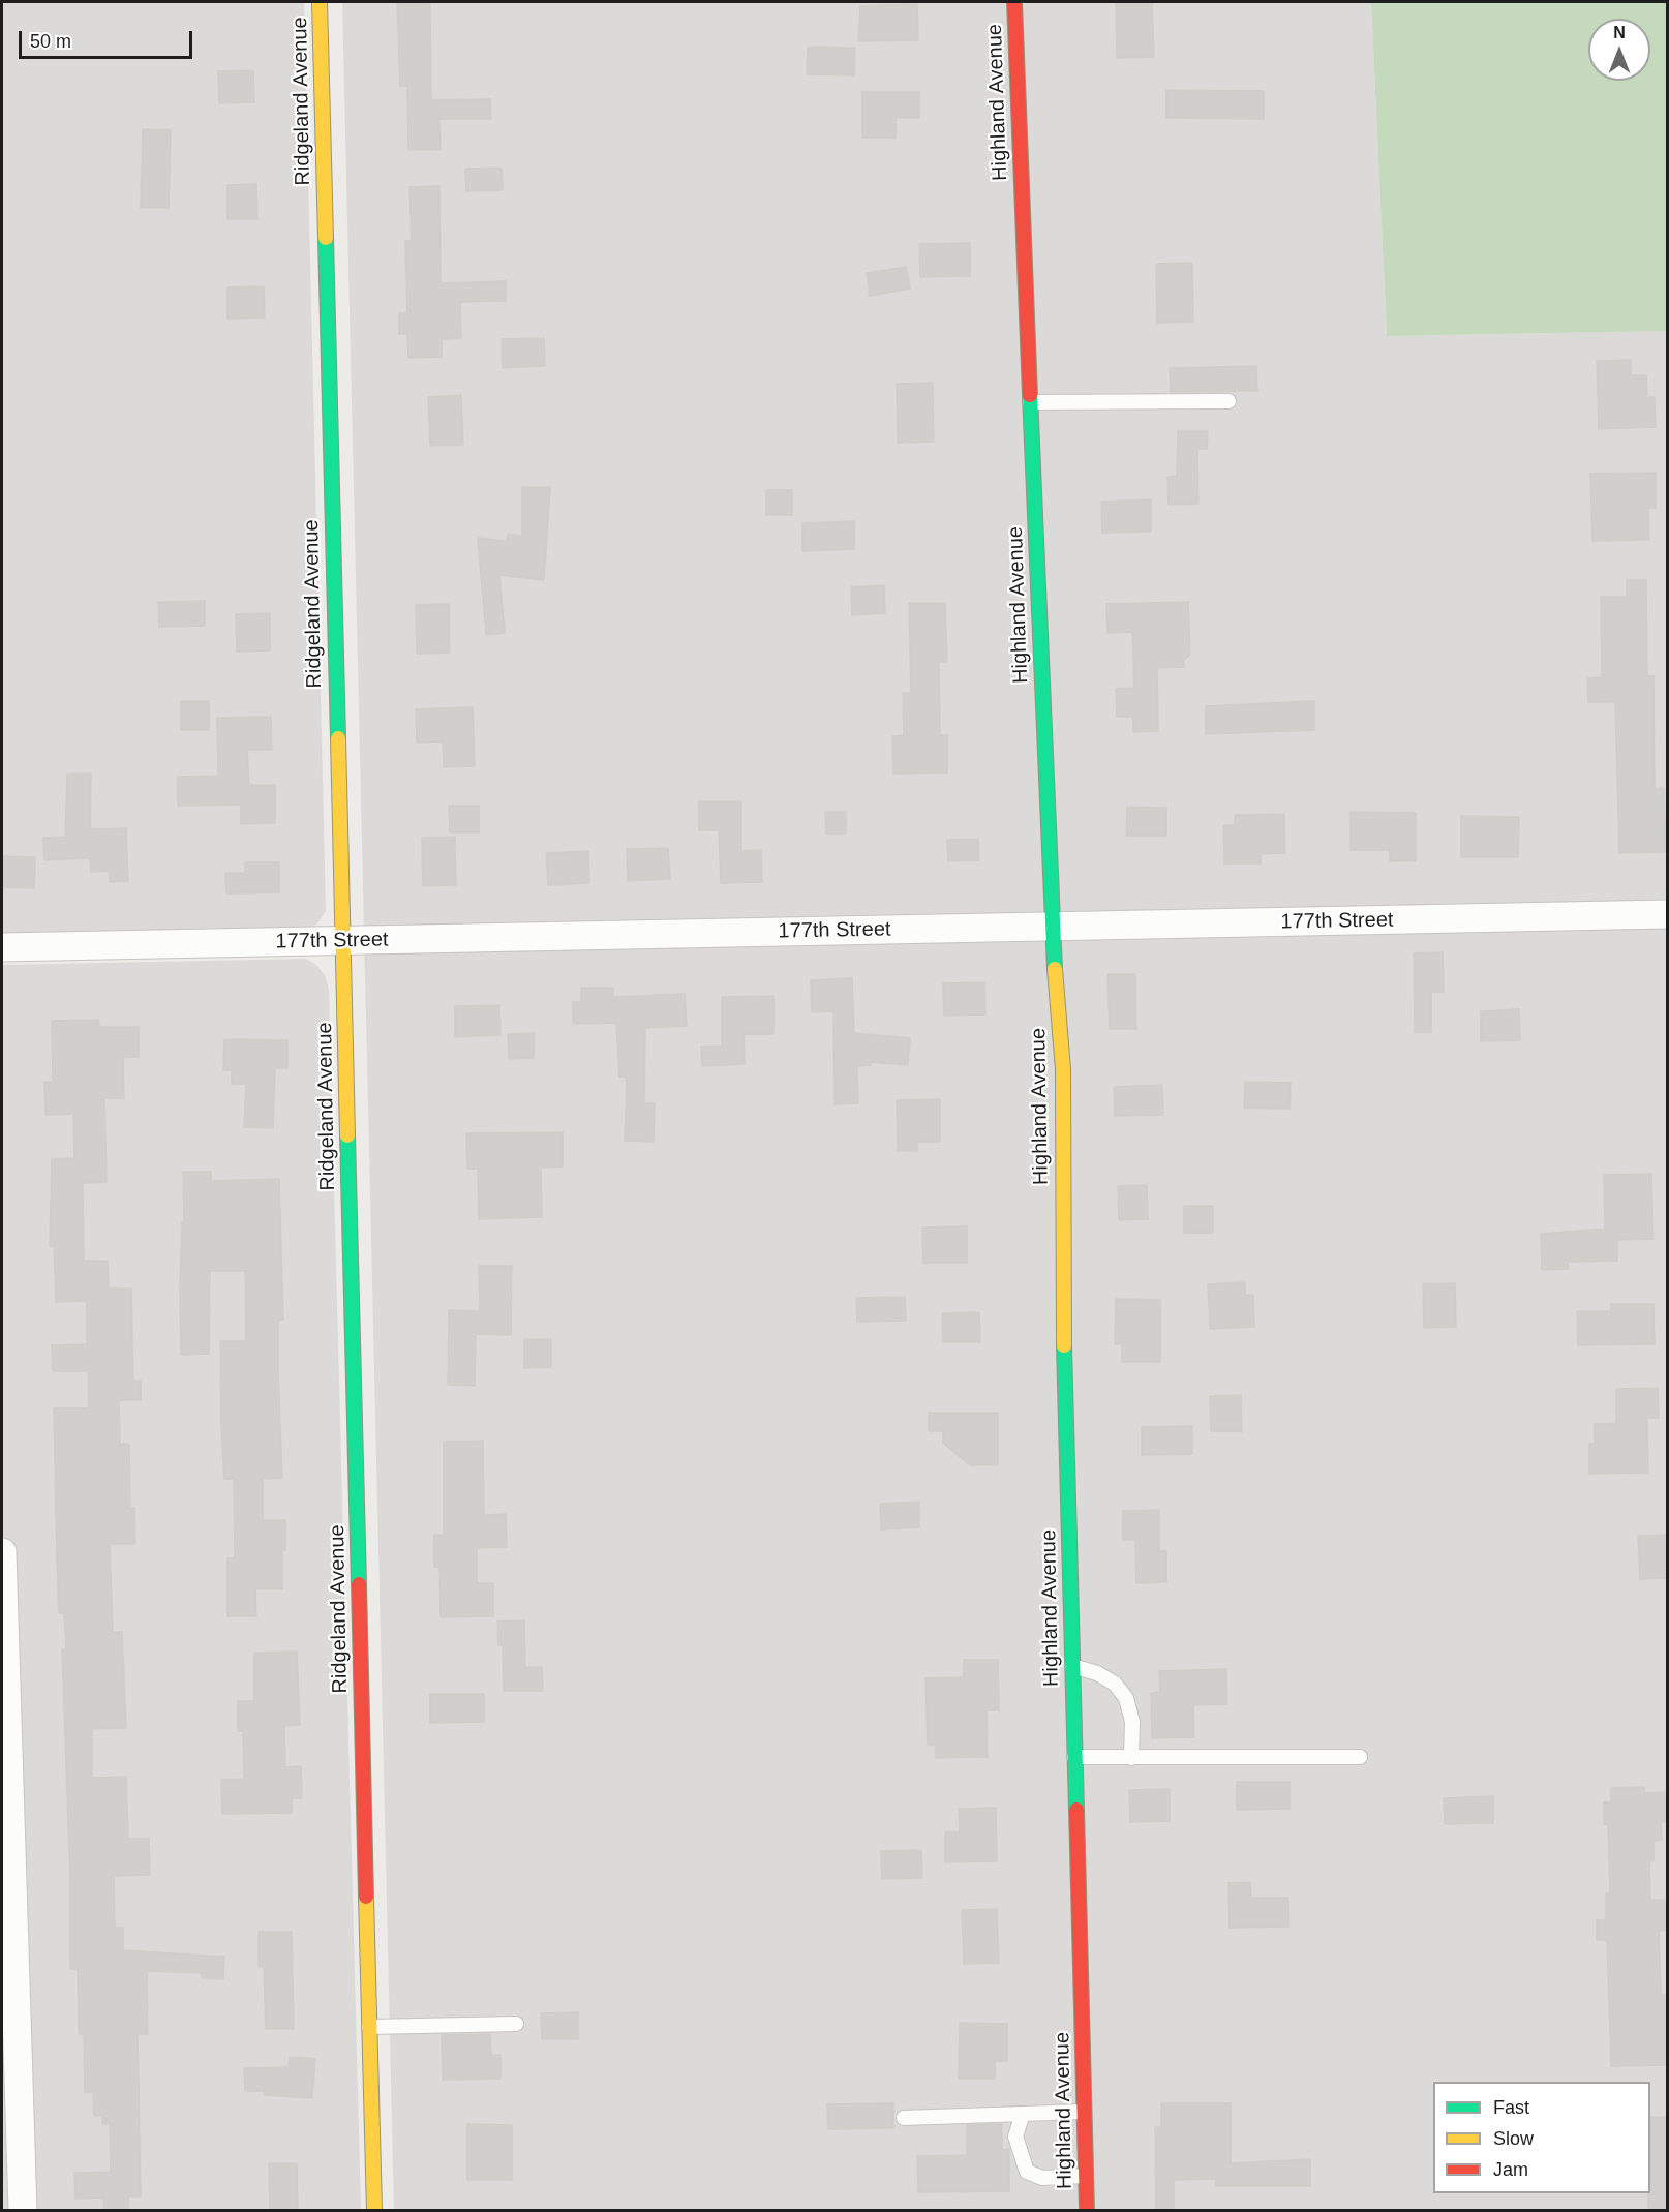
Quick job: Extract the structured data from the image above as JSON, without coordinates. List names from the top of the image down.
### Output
{
  "streets": {
    "street": ["Ridgeland Avenue", "Highland Avenue", "177th Street"]
  },
  "crossings": [
    ["Ridgeland Avenue", "177th Street"],
    ["Highland Avenue", "177th Street"]
  ],
  "legend": ["Fast", "Slow", "Jam"],
  "scale_bar": "50 m",
  "north": "top"
}
